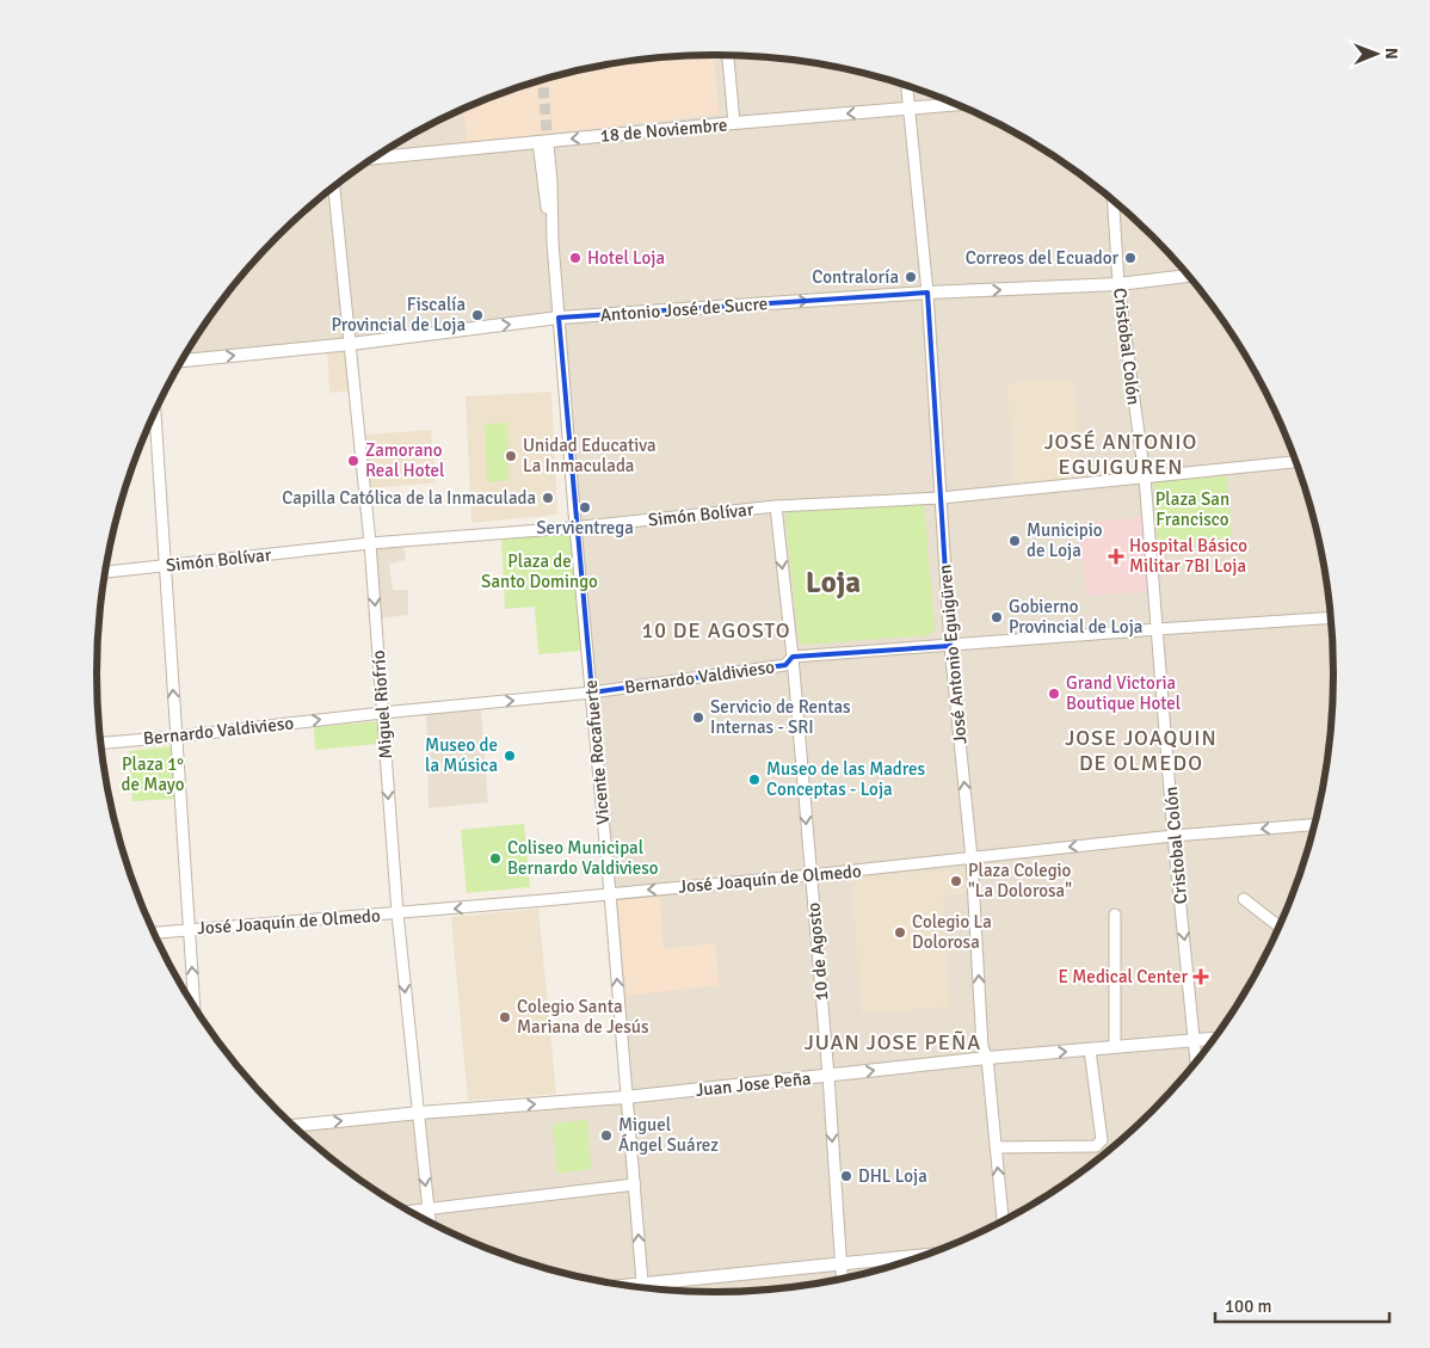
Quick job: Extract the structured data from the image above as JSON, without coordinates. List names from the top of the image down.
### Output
{
  "streets": {
    "street": [
      "18 de Noviembre",
      "Antonio José de Sucre",
      "Cristobal Colón",
      "Simón Bolívar",
      "José Antonio Eguigüren",
      "Bernardo Valdivieso",
      "Miguel Riofrío",
      "Vicente Rocafuerte",
      "José Joaquín de Olmedo",
      "10 de Agosto",
      "Juan Jose Peña"
    ]
  },
  "crossings": [
    ["18 de Noviembre", "José Antonio Eguigüren"],
    ["18 de Noviembre", "Vicente Rocafuerte"],
    ["Antonio José de Sucre", "Cristobal Colón"],
    ["Antonio José de Sucre", "José Antonio Eguigüren"],
    ["Antonio José de Sucre", "Miguel Riofrío"],
    ["Antonio José de Sucre", "Vicente Rocafuerte"],
    ["Cristobal Colón", "Simón Bolívar"],
    ["Cristobal Colón", "Bernardo Valdivieso"],
    ["Cristobal Colón", "José Joaquín de Olmedo"],
    ["Cristobal Colón", "Juan Jose Peña"],
    ["Simón Bolívar", "José Antonio Eguigüren"],
    ["Simón Bolívar", "Miguel Riofrío"],
    ["Simón Bolívar", "Vicente Rocafuerte"],
    ["Simón Bolívar", "10 de Agosto"],
    ["José Antonio Eguigüren", "Bernardo Valdivieso"],
    ["José Antonio Eguigüren", "José Joaquín de Olmedo"],
    ["José Antonio Eguigüren", "Juan Jose Peña"],
    ["Bernardo Valdivieso", "Miguel Riofrío"],
    ["Bernardo Valdivieso", "Vicente Rocafuerte"],
    ["Bernardo Valdivieso", "10 de Agosto"],
    ["Miguel Riofrío", "José Joaquín de Olmedo"],
    ["Miguel Riofrío", "Juan Jose Peña"],
    ["Vicente Rocafuerte", "José Joaquín de Olmedo"],
    ["Vicente Rocafuerte", "Juan Jose Peña"],
    ["José Joaquín de Olmedo", "10 de Agosto"],
    ["10 de Agosto", "Juan Jose Peña"]
  ],
  "one_way": [
    "18 de Noviembre",
    "Antonio José de Sucre",
    "José Antonio Eguigüren",
    "Miguel Riofrío",
    "José Joaquín de Olmedo",
    "10 de Agosto"
  ],
  "districts": [
    "JOSÉ ANTONIO EGUIGUREN",
    "Loja",
    "10 DE AGOSTO",
    "JOSE JOAQUIN DE OLMEDO",
    "JUAN JOSE PEÑA"
  ],
  "parks": ["Plaza San Francisco", "Plaza de Santo Domingo", "Plaza 1° de Mayo"],
  "places": {
    "other": [
      "Hotel Loja",
      "Correos del Ecuador",
      "Contraloría",
      "Fiscalía Provincial de Loja",
      "Unidad Educativa La Inmaculada",
      "Zamorano Real Hotel",
      "Capilla Católica de la Inmaculada",
      "Servientrega",
      "Municipio de Loja",
      "Gobierno Provincial de Loja",
      "Grand Victoria Boutique Hotel",
      "Servicio de Rentas Internas - SRI",
      "Museo de la Música",
      "Museo de las Madres Conceptas - Loja",
      "Coliseo Municipal Bernardo Valdivieso",
      "Plaza Colegio \"La Dolorosa\"",
      "Colegio La Dolorosa",
      "Colegio Santa Mariana de Jesús",
      "Miguel Ángel Suárez",
      "DHL Loja"
    ],
    "health": ["Hospital Básico Militar 7BI Loja", "E Medical Center"]
  },
  "scale_bar": "100 m",
  "north": "right"
}
